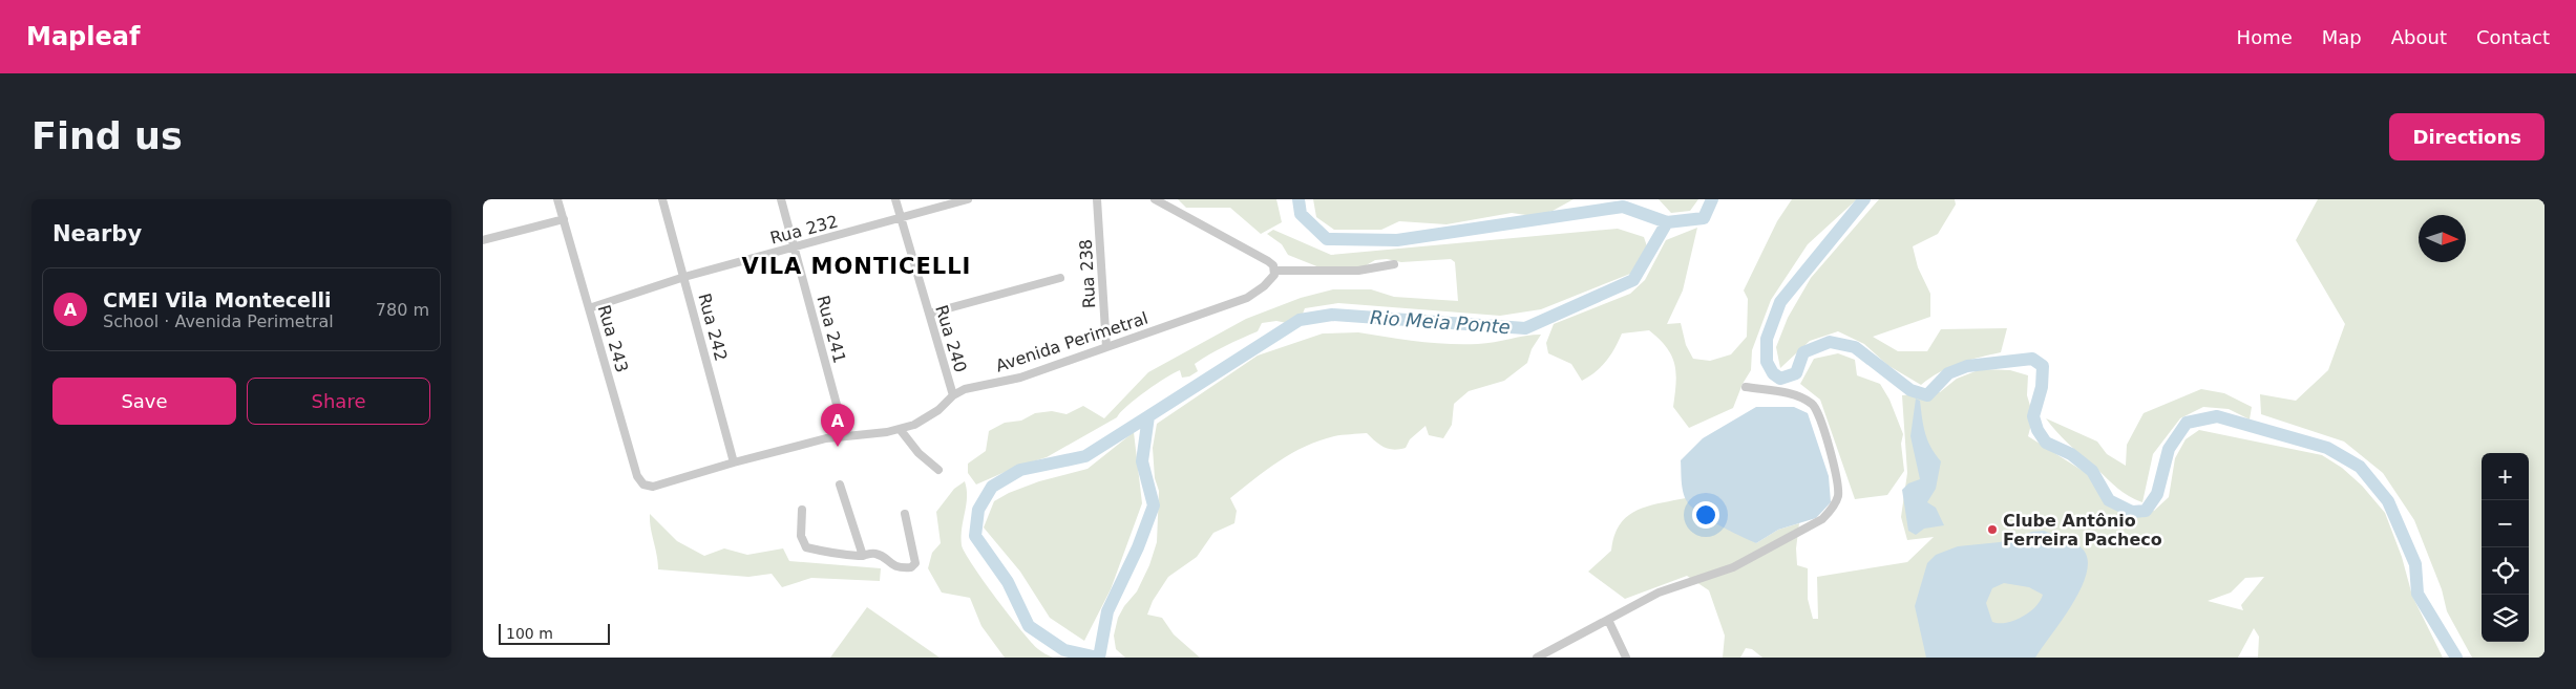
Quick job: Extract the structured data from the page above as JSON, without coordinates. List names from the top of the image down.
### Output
{
  "streets": {
    "street": [
      "Rua 232",
      "Rua 238",
      "Rua 242",
      "Rua 241",
      "Rua 243",
      "Rua 240",
      "Avenida Perimetral"
    ]
  },
  "crossings": [
    ["Rua 232", "Rua 242"],
    ["Rua 232", "Rua 241"],
    ["Rua 232", "Rua 243"],
    ["Rua 232", "Rua 240"],
    ["Rua 238", "Avenida Perimetral"],
    ["Rua 242", "Avenida Perimetral"],
    ["Rua 241", "Avenida Perimetral"],
    ["Rua 243", "Avenida Perimetral"],
    ["Rua 240", "Avenida Perimetral"]
  ],
  "districts": ["VILA MONTICELLI"],
  "water": ["Rio Meia Ponte"],
  "places": ["Clube Antônio Ferreira Pacheco"],
  "scale_bar": "100 m",
  "north": "right",
  "page": {
    "header": "Mapleaf",
    "nav": [
      "Home",
      "Map",
      "About",
      "Contact"
    ],
    "buttons": [
      "Directions",
      ["Save", "Share"]
    ],
    "title": "Find us",
    "heading": "Nearby",
    "list": [
      {
        "mark": "A",
        "name": "CMEI Vila Montecelli",
        "note": "School · Avenida Perimetral",
        "value": "780 m"
      }
    ],
    "pins": "A",
    "map_buttons": ["+", "−"],
    "scale": "100 m"
  }
}
